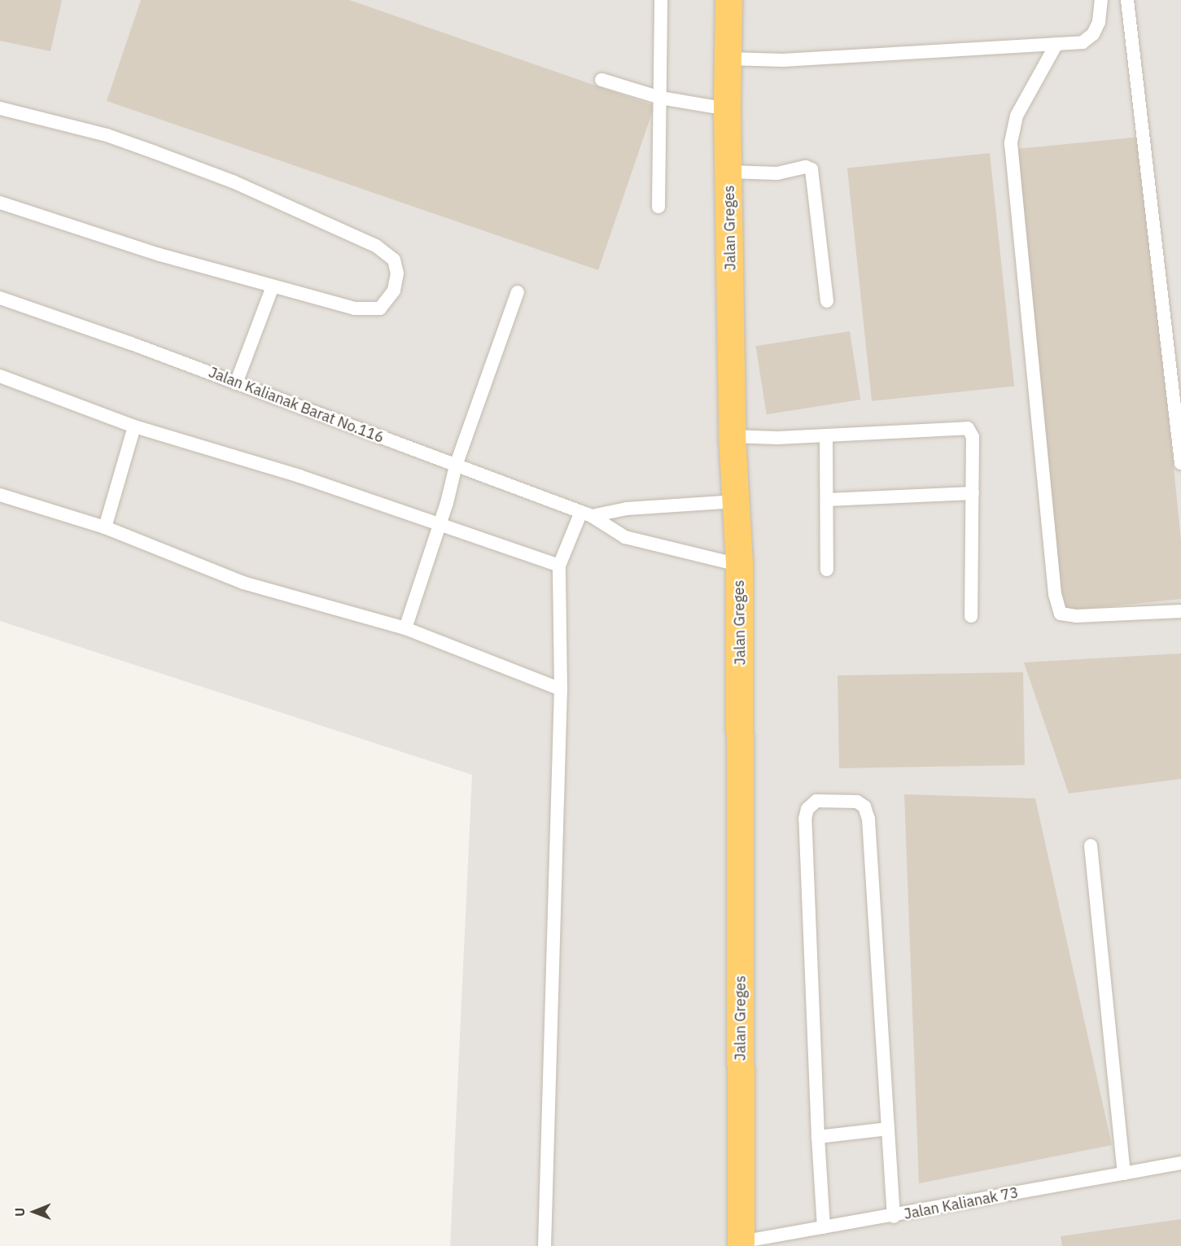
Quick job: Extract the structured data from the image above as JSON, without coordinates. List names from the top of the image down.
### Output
{
  "streets": {
    "highway": ["Jalan Greges"],
    "lane": ["Jalan Kalianak Barat No.116", "Jalan Kalianak 73"]
  },
  "crossings": [
    ["Jalan Greges", "Jalan Kalianak Barat No.116"],
    ["Jalan Greges", "Jalan Kalianak 73"]
  ],
  "north": "left"
}
